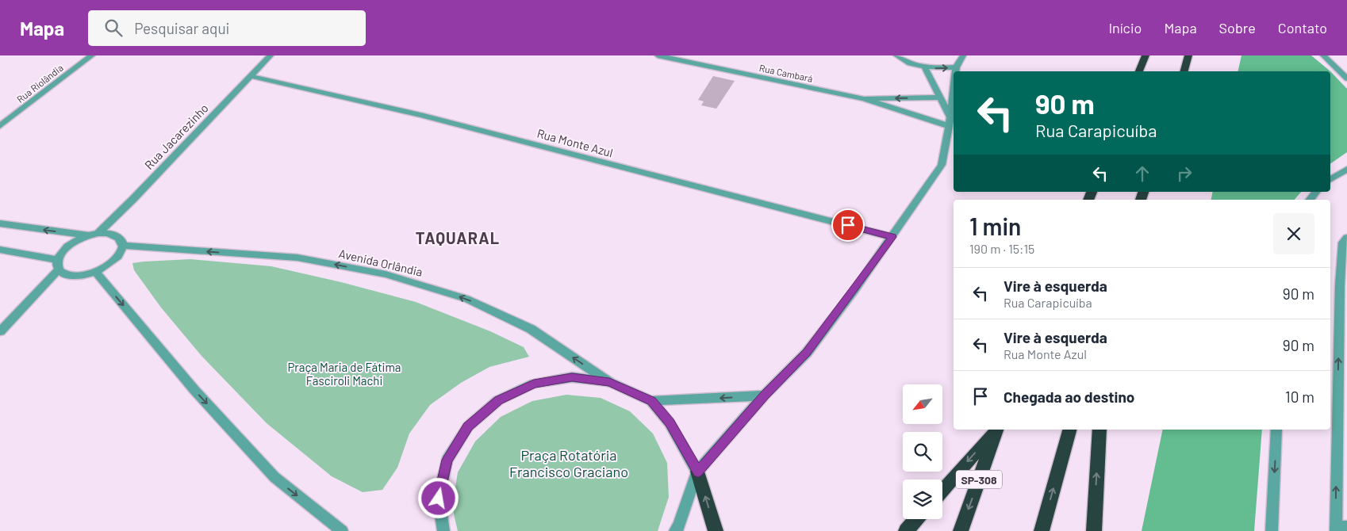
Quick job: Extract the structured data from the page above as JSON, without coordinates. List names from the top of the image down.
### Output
{
  "streets": {
    "highway": ["SP-308"],
    "street": [
      "Rua Cambará",
      "Rua Riolândia",
      "Rua Jacarezinho",
      "Rua Monte Azul",
      "Avenida Orlândia"
    ]
  },
  "crossings": [
    ["Rua Jacarezinho", "Rua Monte Azul"]
  ],
  "one_way": ["Avenida Orlândia"],
  "districts": ["TAQUARAL"],
  "parks": ["Praça Maria de Fátima Fasciroli Machi", "Praça Rotatória Francisco Graciano"],
  "north": "bottom left",
  "page": {
    "header": "Mapa",
    "search": "Pesquisar aqui",
    "nav": [
      "Início",
      "Mapa",
      "Sobre",
      "Contato"
    ],
    "turn": ["90 m", "Rua Carapicuíba"],
    "heading": ["1 min", "190 m · 15:15"],
    "list": [
      {
        "name": "Vire à esquerda",
        "note": "Rua Carapicuíba",
        "value": "90 m"
      },
      {
        "name": "Vire à esquerda",
        "note": "Rua Monte Azul",
        "value": "90 m"
      },
      {
        "name": "Chegada ao destino",
        "value": "10 m"
      }
    ]
  }
}
